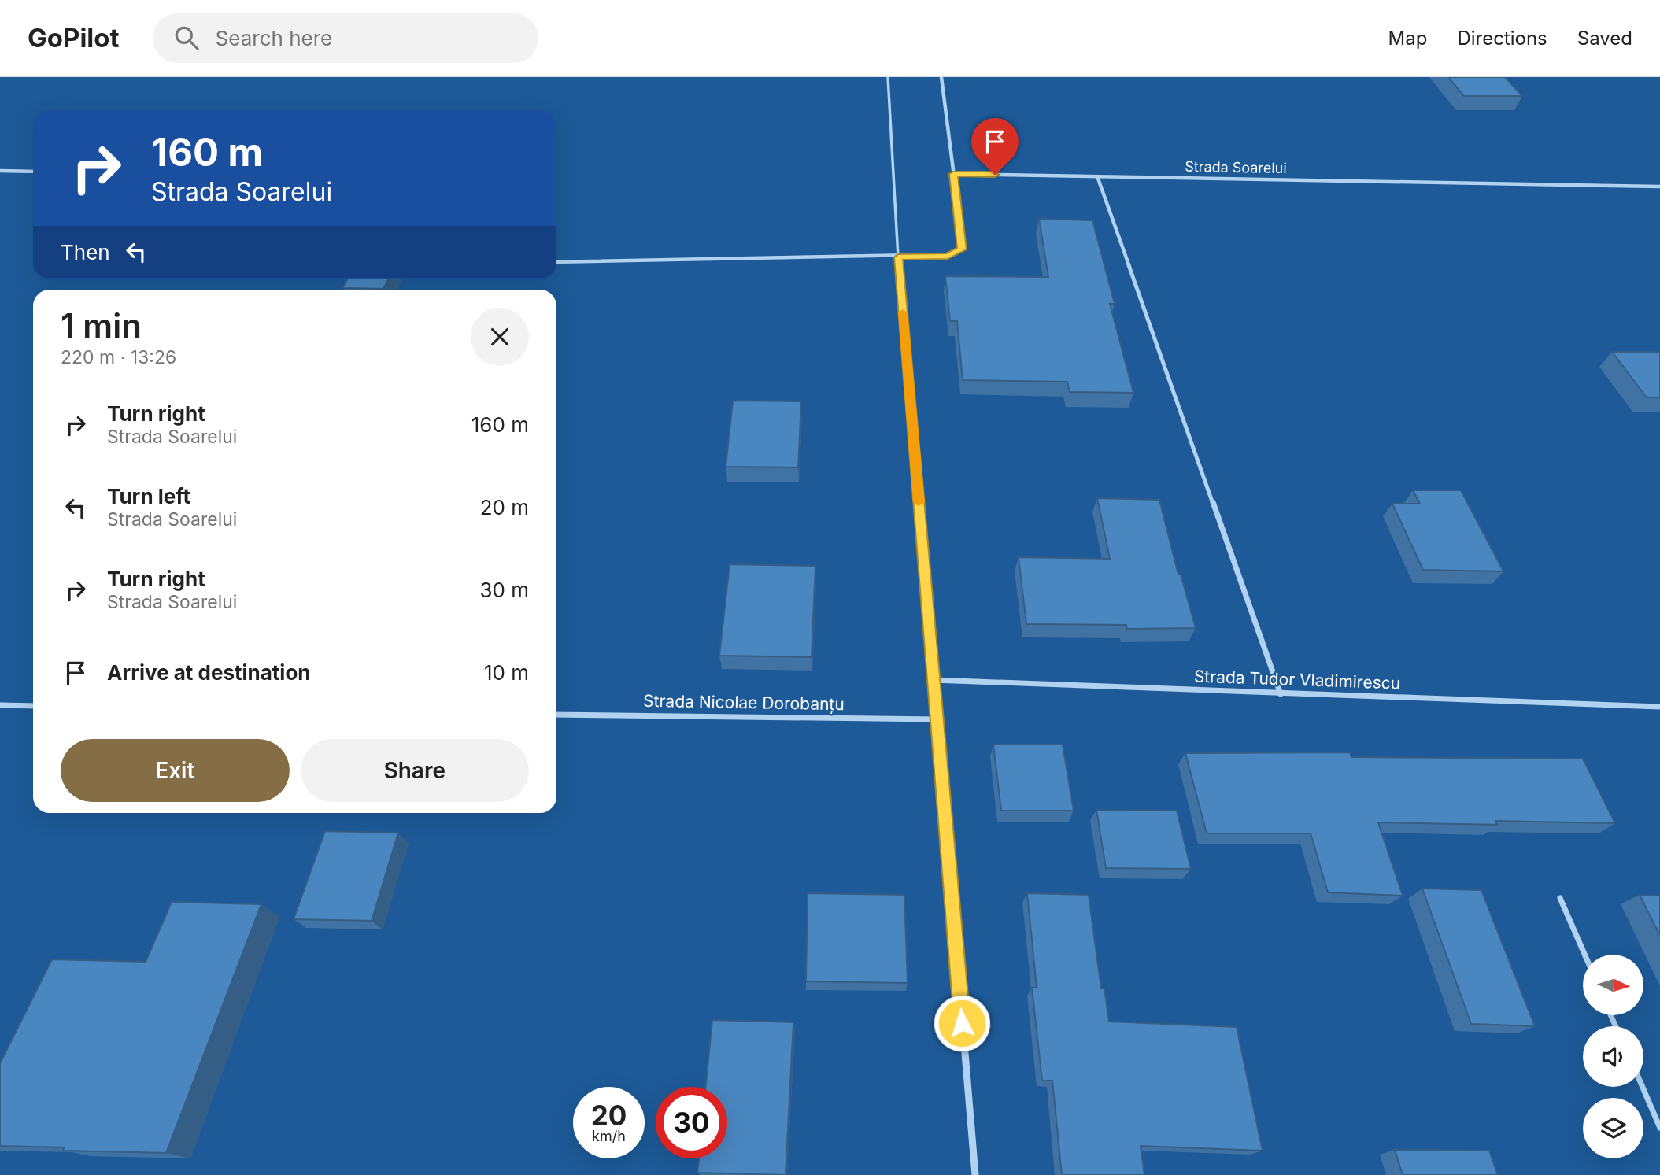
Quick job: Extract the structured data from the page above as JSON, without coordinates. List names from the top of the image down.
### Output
{
  "streets": {
    "street": ["Strada Soarelui", "Strada Tudor Vladimirescu", "Strada Nicolae Dorobanțu"]
  },
  "north": "right",
  "page": {
    "header": "GoPilot",
    "search": "Search here",
    "nav": ["Map", "Directions", "Saved"],
    "turn": ["160 m", "Strada Soarelui"],
    "then": "Then",
    "heading": ["1 min", "220 m · 13:26"],
    "list": [
      {
        "name": "Turn right",
        "note": "Strada Soarelui",
        "value": "160 m"
      },
      {
        "name": "Turn left",
        "note": "Strada Soarelui",
        "value": "20 m"
      },
      {
        "name": "Turn right",
        "note": "Strada Soarelui",
        "value": "30 m"
      },
      {
        "name": "Arrive at destination",
        "value": "10 m"
      }
    ],
    "buttons": ["Exit", "Share"],
    "speed": "20 km/h",
    "limit": "30"
  }
}
